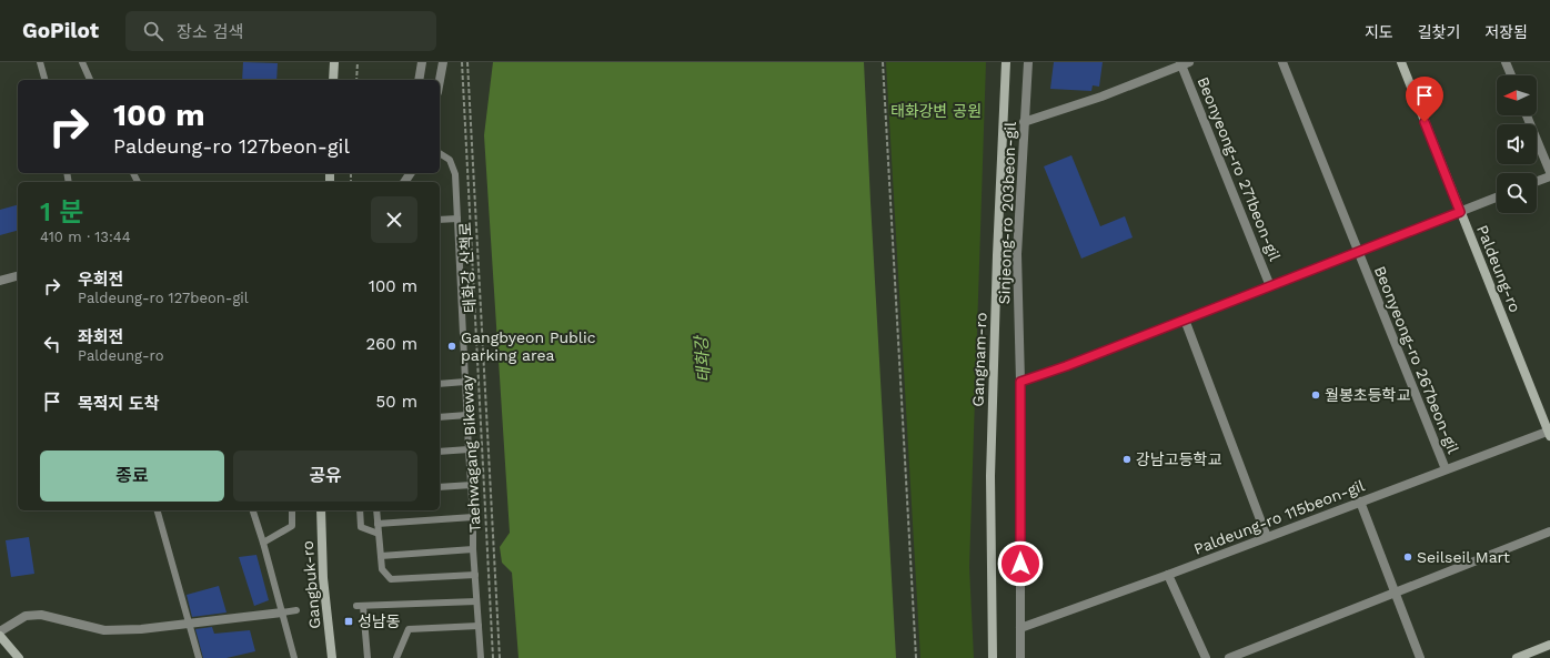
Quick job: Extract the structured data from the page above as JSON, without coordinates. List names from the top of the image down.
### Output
{
  "streets": {
    "main road": ["Paldeung-ro", "Gangnam-ro", "Gangbuk-ro"],
    "street": [
      "Beonyeong-ro 271beon-gil",
      "Sinjeong-ro 203beon-gil",
      "Beonyeong-ro 267beon-gil",
      "Paldeung-ro 115beon-gil"
    ],
    "path": ["태화강 산책로", "Taehwagang Bikeway"]
  },
  "crossings": [
    ["Sinjeong-ro 203beon-gil", "Paldeung-ro 115beon-gil"],
    ["Paldeung-ro", "Paldeung-ro 115beon-gil"],
    ["Beonyeong-ro 267beon-gil", "Paldeung-ro 115beon-gil"]
  ],
  "water": ["태화강"],
  "parks": ["태화강변 공원"],
  "places": {
    "other": [
      "Gangbyeon Public parking area",
      "월봉초등학교",
      "강남고등학교",
      "Seilseil Mart"
    ],
    "transit": ["성남동"]
  },
  "north": "left",
  "page": {
    "header": "GoPilot",
    "search": "장소 검색",
    "nav": ["지도", "길찾기", "저장됨"],
    "turn": ["100 m", "Paldeung-ro 127beon-gil"],
    "heading": ["1 분", "410 m · 13:44"],
    "list": [
      {
        "name": "우회전",
        "note": "Paldeung-ro 127beon-gil",
        "value": "100 m"
      },
      {
        "name": "좌회전",
        "note": "Paldeung-ro",
        "value": "260 m"
      },
      {
        "name": "목적지 도착",
        "value": "50 m"
      }
    ],
    "buttons": ["종료", "공유"]
  }
}
